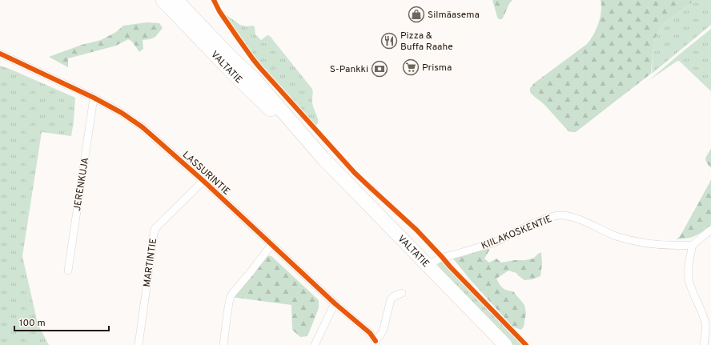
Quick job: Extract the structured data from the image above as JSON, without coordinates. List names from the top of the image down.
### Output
{
  "streets": {
    "highway": ["VALTATIE"],
    "street": [
      "LASSURINTIE",
      "JERENKUJA",
      "KIILAKOSKENTIE",
      "MARTINTIE"
    ]
  },
  "crossings": [
    ["VALTATIE", "KIILAKOSKENTIE"],
    ["LASSURINTIE", "JERENKUJA"],
    ["LASSURINTIE", "MARTINTIE"]
  ],
  "places": {
    "shop": ["Silmäasema"],
    "restaurant": ["Pizza & Buffa Raahe"],
    "supermarket": ["Prisma"],
    "bank": ["S-Pankki"]
  },
  "scale_bar": "100 m"
}
